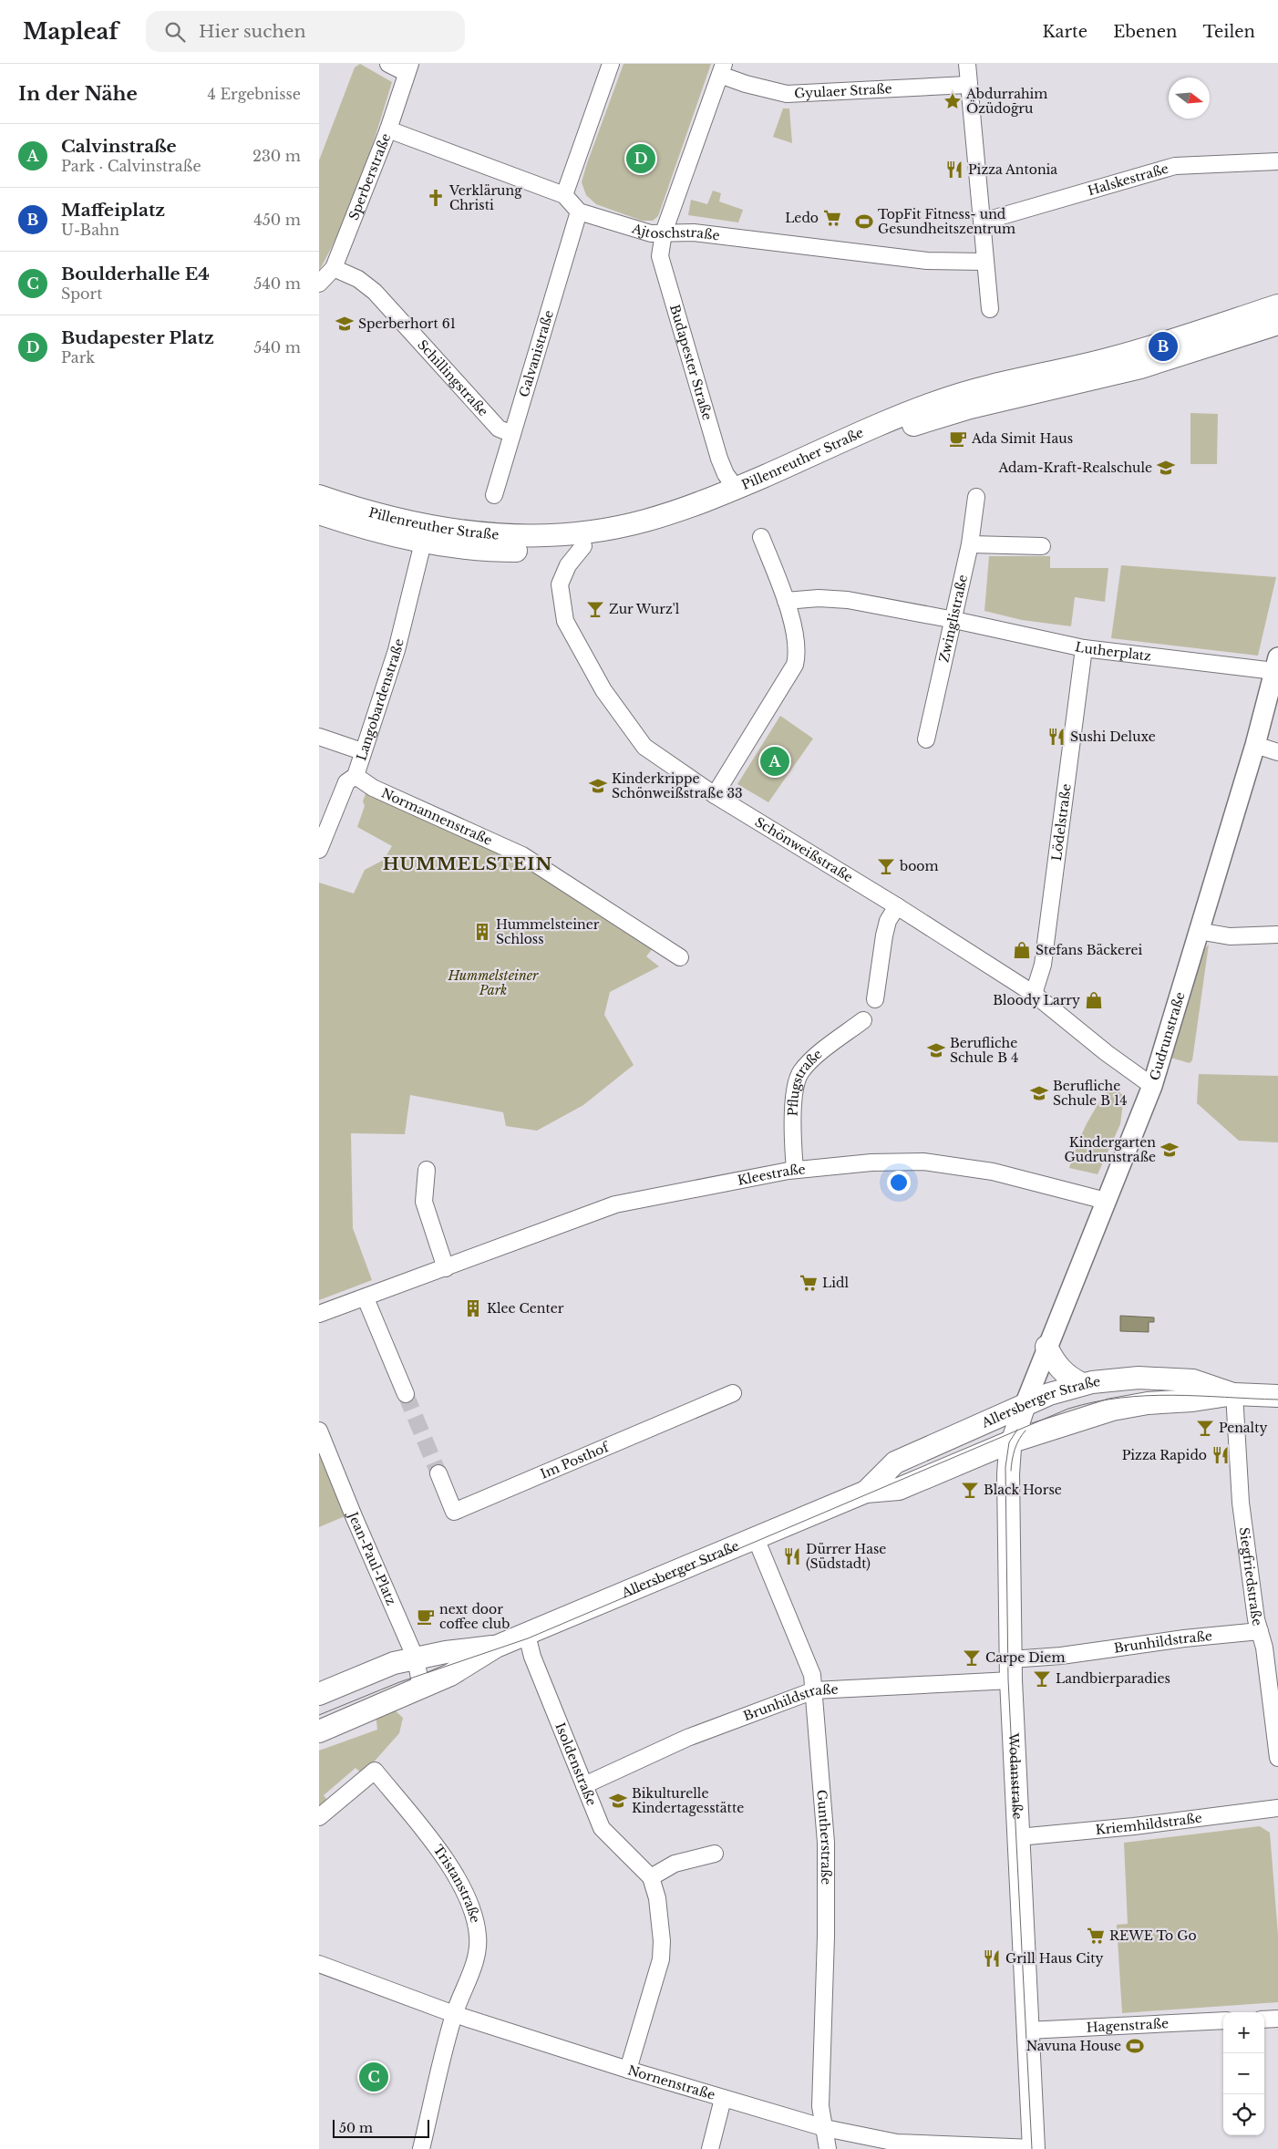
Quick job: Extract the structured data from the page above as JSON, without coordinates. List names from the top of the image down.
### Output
{
  "streets": {
    "main road": ["Pillenreuther Straße", "Allersberger Straße", "Wodanstraße"],
    "street": [
      "Gyulaer Straße",
      "Sperberstraße",
      "Halskestraße",
      "Ajtoschstraße",
      "Galvanistraße",
      "Budapester Straße",
      "Schillingstraße",
      "Zwinglistraße",
      "Lutherplatz",
      "Langobardenstraße",
      "Normannenstraße",
      "Lödelstraße",
      "Schönweißstraße",
      "Gudrunstraße",
      "Pflugstraße",
      "Kleestraße",
      "Im Posthof",
      "Jean-Paul-Platz",
      "Siegfriedstraße",
      "Brunhildstraße",
      "Isoldenstraße",
      "Kriemhildstraße",
      "Guntherstraße",
      "Tristanstraße",
      "Hagenstraße",
      "Nornenstraße"
    ]
  },
  "crossings": [
    ["Gyulaer Straße", "Budapester Straße"],
    ["Sperberstraße", "Schillingstraße"],
    ["Ajtoschstraße", "Galvanistraße"],
    ["Ajtoschstraße", "Budapester Straße"],
    ["Galvanistraße", "Schillingstraße"],
    ["Budapester Straße", "Pillenreuther Straße"],
    ["Pillenreuther Straße", "Langobardenstraße"],
    ["Pillenreuther Straße", "Schönweißstraße"],
    ["Zwinglistraße", "Lutherplatz"],
    ["Lutherplatz", "Lödelstraße"],
    ["Lutherplatz", "Gudrunstraße"],
    ["Langobardenstraße", "Normannenstraße"],
    ["Lödelstraße", "Schönweißstraße"],
    ["Schönweißstraße", "Gudrunstraße"],
    ["Gudrunstraße", "Kleestraße"],
    ["Gudrunstraße", "Allersberger Straße"],
    ["Gudrunstraße", "Wodanstraße"],
    ["Pflugstraße", "Kleestraße"],
    ["Allersberger Straße", "Jean-Paul-Platz"],
    ["Allersberger Straße", "Siegfriedstraße"],
    ["Allersberger Straße", "Isoldenstraße"],
    ["Allersberger Straße", "Wodanstraße"],
    ["Allersberger Straße", "Guntherstraße"],
    ["Siegfriedstraße", "Brunhildstraße"],
    ["Brunhildstraße", "Isoldenstraße"],
    ["Brunhildstraße", "Wodanstraße"],
    ["Brunhildstraße", "Guntherstraße"],
    ["Wodanstraße", "Kriemhildstraße"],
    ["Wodanstraße", "Hagenstraße"],
    ["Wodanstraße", "Nornenstraße"],
    ["Guntherstraße", "Nornenstraße"],
    ["Tristanstraße", "Nornenstraße"]
  ],
  "districts": ["HUMMELSTEIN"],
  "parks": ["Hummelsteiner Park"],
  "places": {
    "place": ["Abdurrahim Özüdoğru"],
    "restaurant": [
      "Pizza Antonia",
      "Sushi Deluxe",
      "Pizza Rapido",
      "Dürrer Hase (Südstadt)",
      "Grill Haus City"
    ],
    "church": ["Verklärung Christi"],
    "supermarket": ["Ledo", "Lidl", "REWE To Go"],
    "sports": ["TopFit Fitness- und Gesundheitszentrum", "Navuna House"],
    "school or university": [
      "Sperberhort 61",
      "Adam-Kraft-Realschule",
      "Kinderkrippe Schönweißstraße 33",
      "Berufliche Schule B 4",
      "Berufliche Schule B 14",
      "Kindergarten Gudrunstraße",
      "Bikulturelle Kindertagesstätte"
    ],
    "cafe": ["Ada Simit Haus", "next door coffee club"],
    "bar": [
      "Zur Wurz'l",
      "boom",
      "Penalty",
      "Black Horse",
      "Carpe Diem",
      "Landbierparadies"
    ],
    "building": ["Hummelsteiner Schloss", "Klee Center"],
    "shop": ["Stefans Bäckerei", "Bloody Larry"]
  },
  "scale_bar": "50 m",
  "north": "right",
  "page": {
    "header": "Mapleaf",
    "search": "Hier suchen",
    "nav": ["Karte", "Ebenen", "Teilen"],
    "heading": ["In der Nähe", "4 Ergebnisse"],
    "list": [
      {
        "mark": "A",
        "name": "Calvinstraße",
        "note": "Park · Calvinstraße",
        "value": "230 m"
      },
      {
        "mark": "B",
        "name": "Maffeiplatz",
        "note": "U-Bahn",
        "value": "450 m"
      },
      {
        "mark": "C",
        "name": "Boulderhalle E4",
        "note": "Sport",
        "value": "540 m"
      },
      {
        "mark": "D",
        "name": "Budapester Platz",
        "note": "Park",
        "value": "540 m"
      }
    ],
    "pins": [
      "D",
      "B",
      "A",
      "C"
    ],
    "map_buttons": ["+", "−"],
    "scale": "50 m"
  }
}
